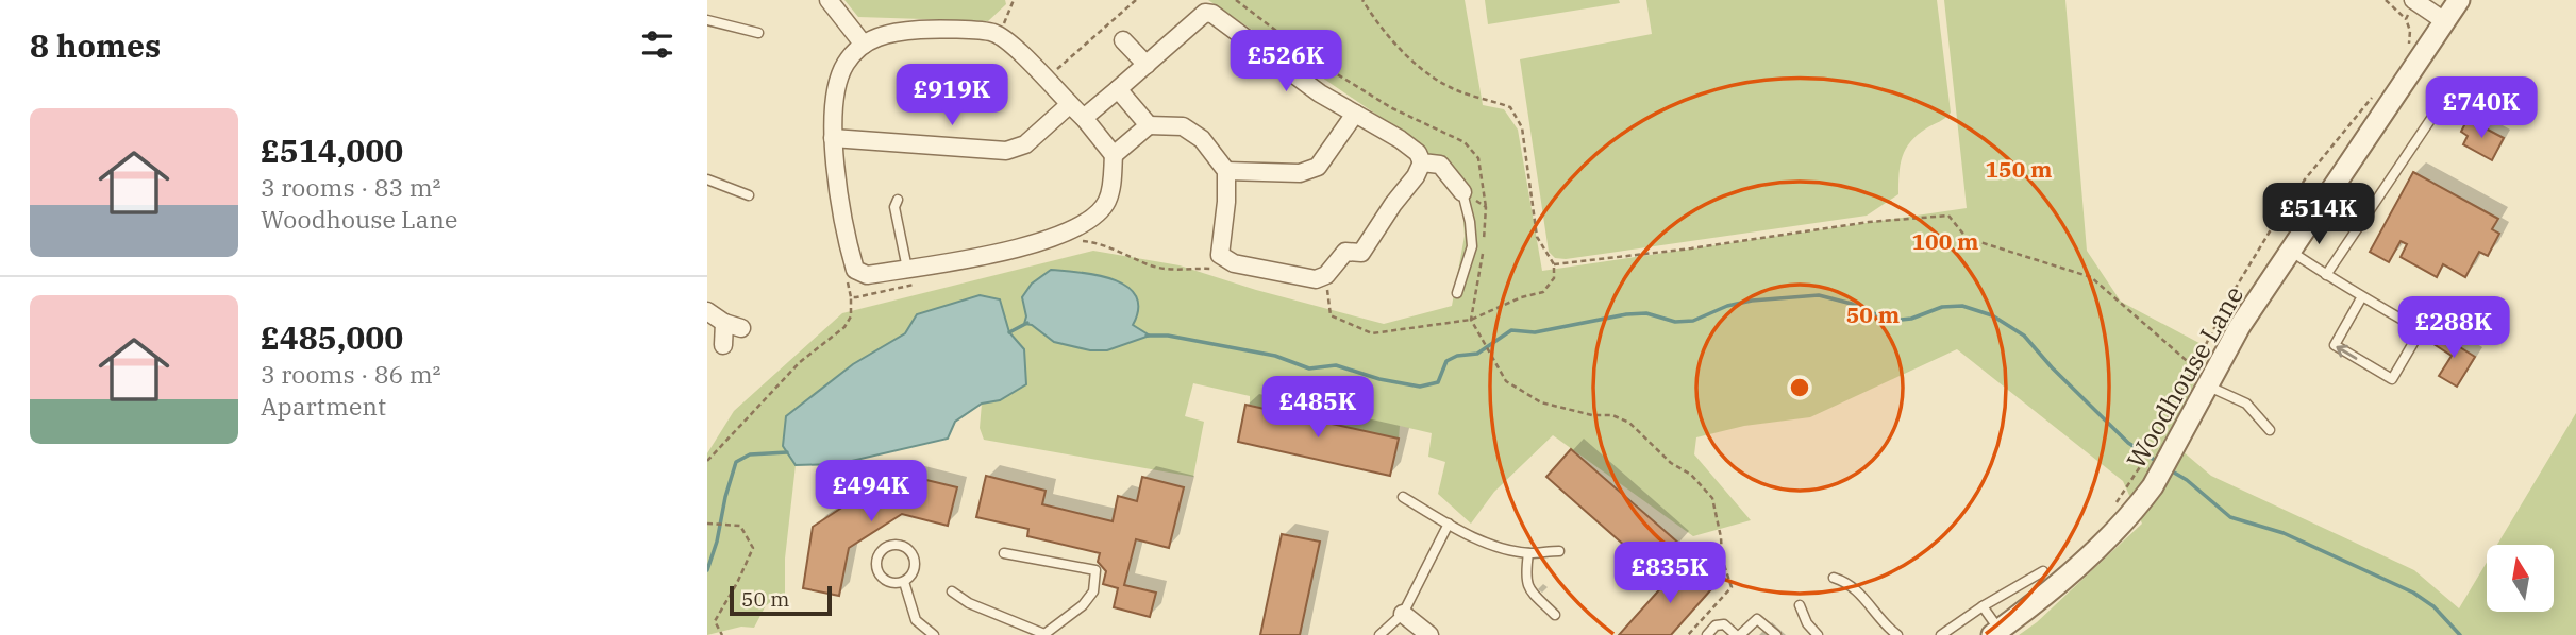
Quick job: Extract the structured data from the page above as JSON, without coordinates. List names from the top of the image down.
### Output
{
  "streets": {
    "street": ["Woodhouse Lane"]
  },
  "scale_bar": "50 m",
  "north": "top",
  "page": {
    "heading": "8 homes",
    "price": [
      "£526K",
      "£919K",
      "£740K",
      "£514K",
      "£288K",
      "£485K",
      "£494K",
      "£835K"
    ],
    "list": [
      {
        "name": "£514,000",
        "note": "3 rooms · 83 m² · Woodhouse Lane"
      },
      {
        "name": "£485,000",
        "note": "3 rooms · 86 m² · Apartment"
      }
    ],
    "scale": "50 m"
  },
  "rings": ["150 m", "100 m", "50 m"]
}
